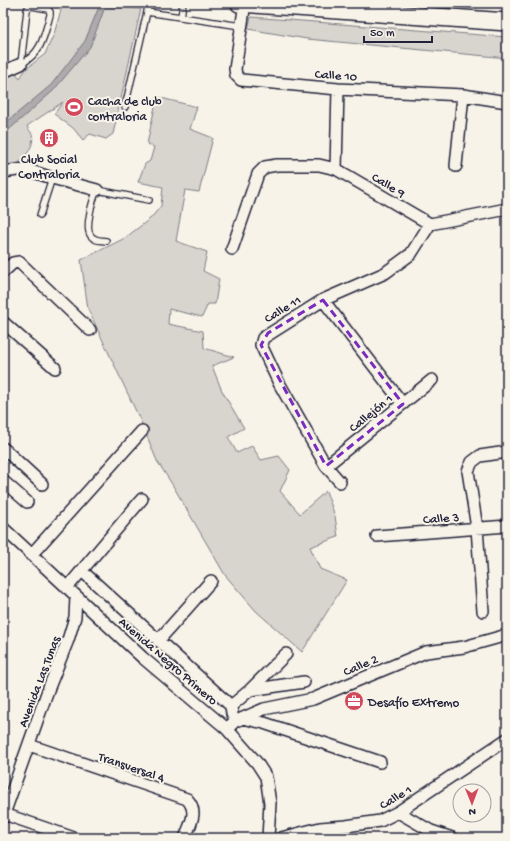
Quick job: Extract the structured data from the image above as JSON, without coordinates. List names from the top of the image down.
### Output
{
  "streets": {
    "street": [
      "Calle 10",
      "Calle 9",
      "Calle 11",
      "Callejón 1",
      "Calle 3",
      "Avenida Negro Primero",
      "Calle 2",
      "Avenida Las Tunas",
      "Transversal 4",
      "Calle 1"
    ]
  },
  "crossings": [
    ["Calle 9", "Calle 11"],
    ["Calle 11", "Callejón 1"],
    ["Avenida Negro Primero", "Calle 2"],
    ["Avenida Negro Primero", "Avenida Las Tunas"],
    ["Avenida Las Tunas", "Transversal 4"]
  ],
  "places": {
    "sports": ["Cacha de club contraloria"],
    "building": ["Club Social Contraloria"],
    "office": ["Desafío Extremo"]
  },
  "scale_bar": "50 m",
  "north": "bottom"
}
